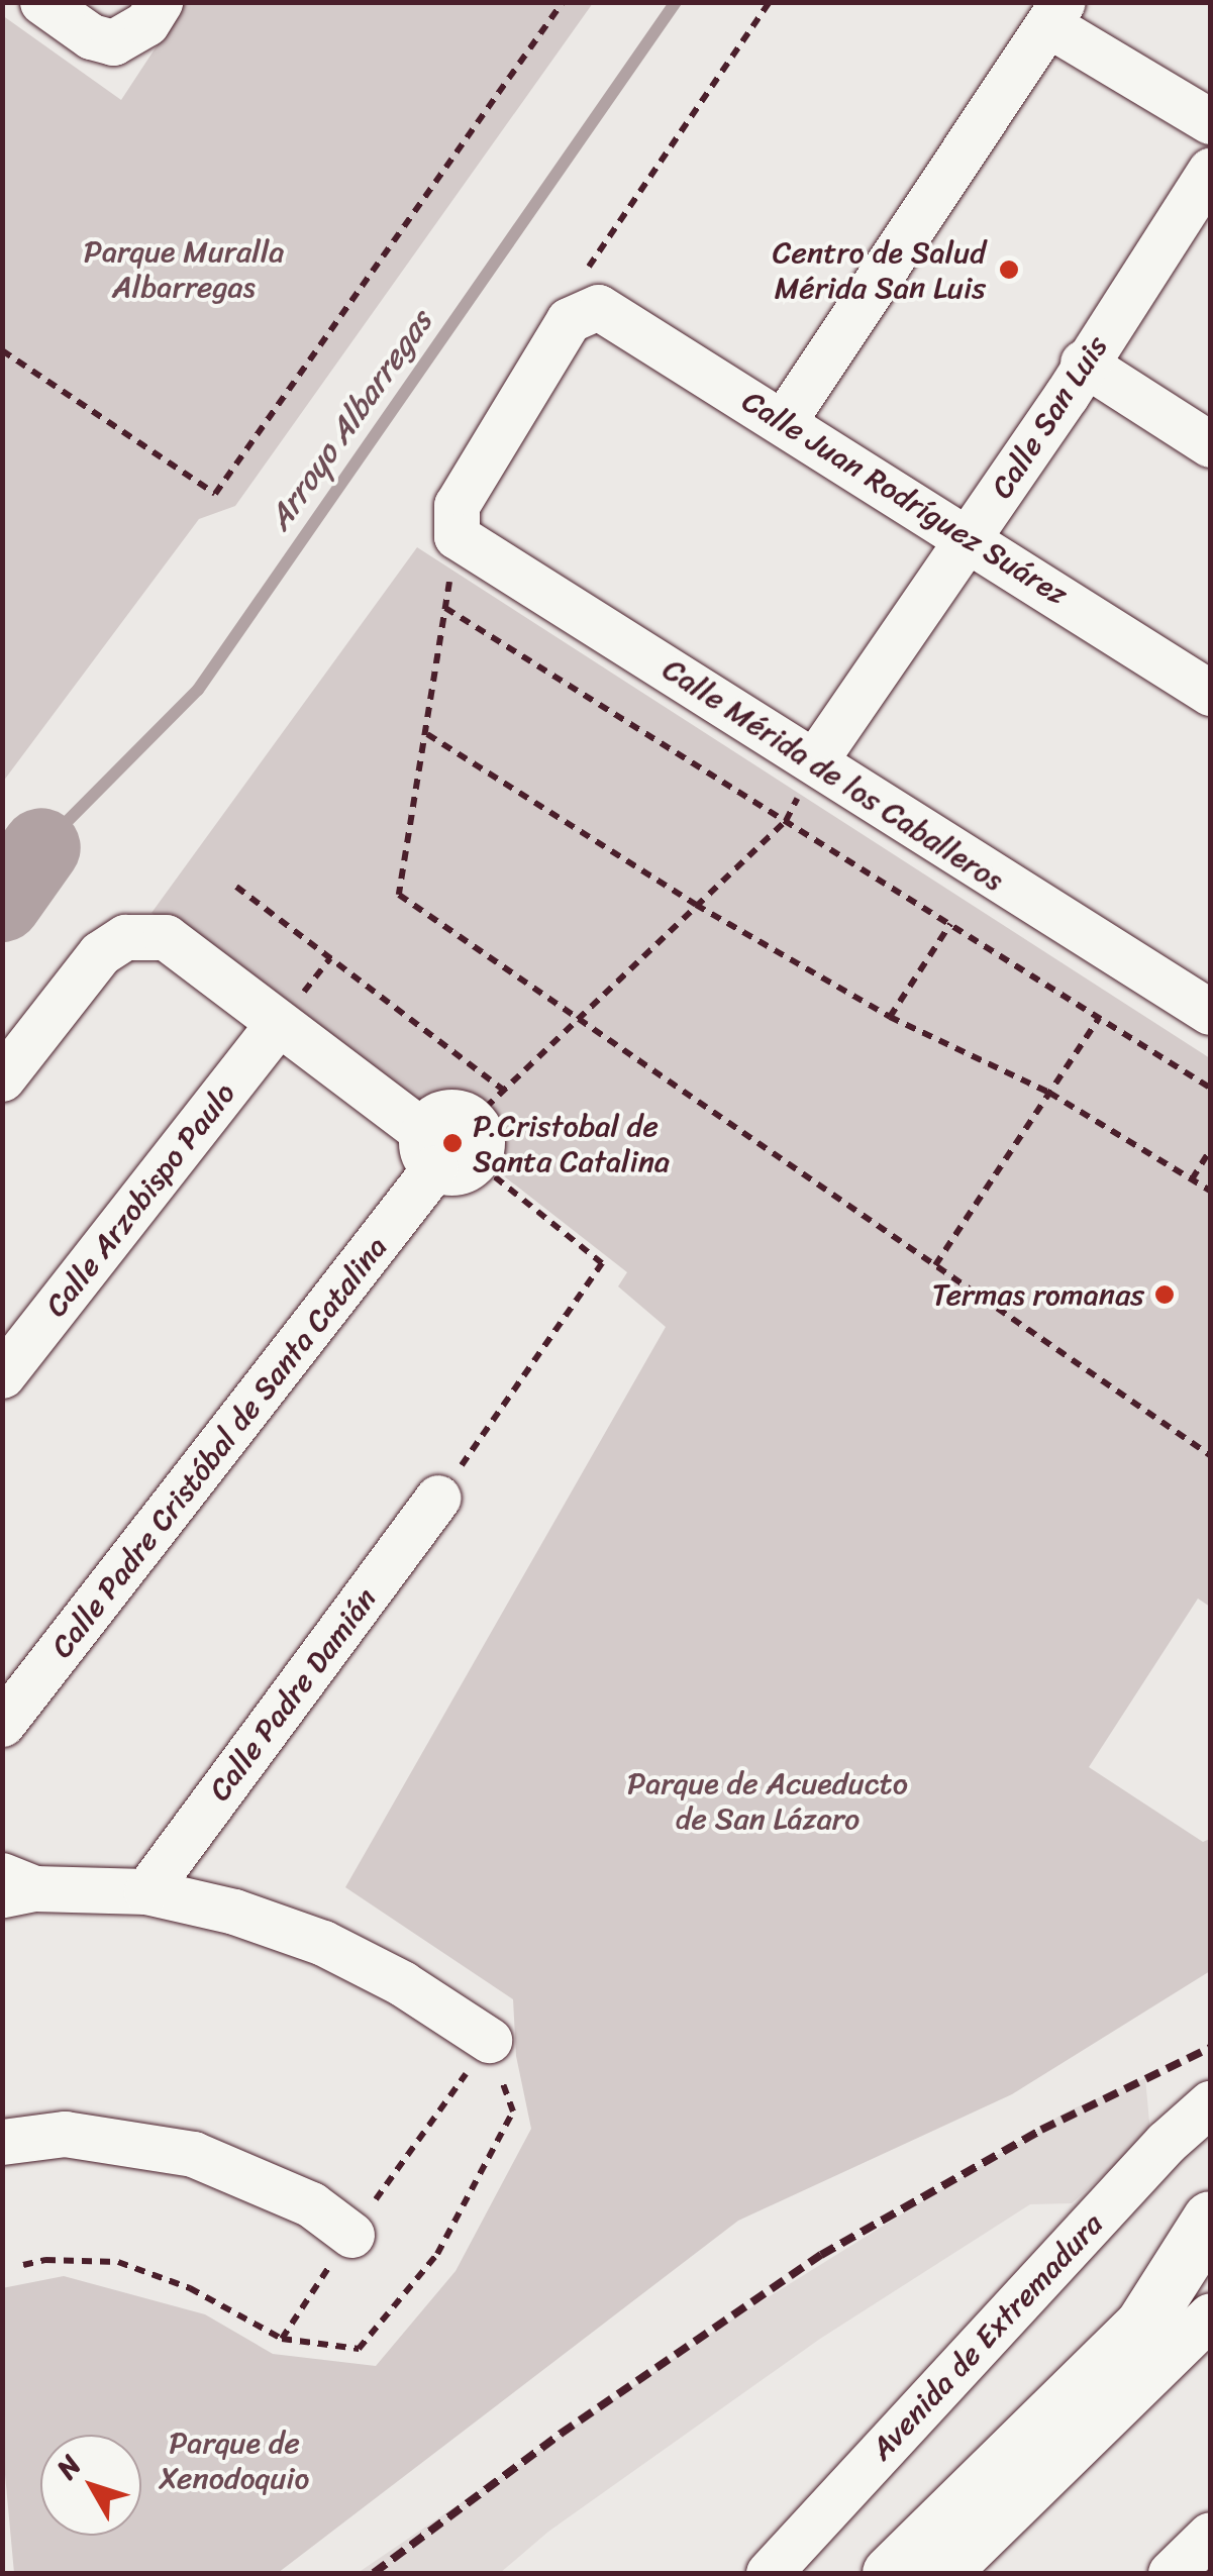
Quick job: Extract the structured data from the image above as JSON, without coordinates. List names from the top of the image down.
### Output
{
  "streets": {
    "street": [
      "Calle San Luis",
      "Calle Juan Rodríguez Suárez",
      "Calle Mérida de los Caballeros",
      "Calle Arzobispo Paulo",
      "Calle Padre Cristóbal de Santa Catalina",
      "Calle Padre Damián",
      "Avenida de Extremadura"
    ]
  },
  "crossings": [
    ["Calle San Luis", "Calle Juan Rodríguez Suárez"],
    ["Calle San Luis", "Calle Mérida de los Caballeros"]
  ],
  "water": ["Arroyo Albarregas"],
  "parks": ["Parque Muralla Albarregas", "Parque de Acueducto de San Lázaro", "Parque de Xenodoquio"],
  "places": ["Centro de Salud Mérida San Luis", "P.Cristobal de Santa Catalina", "Termas romanas"],
  "north": "top left"
}
